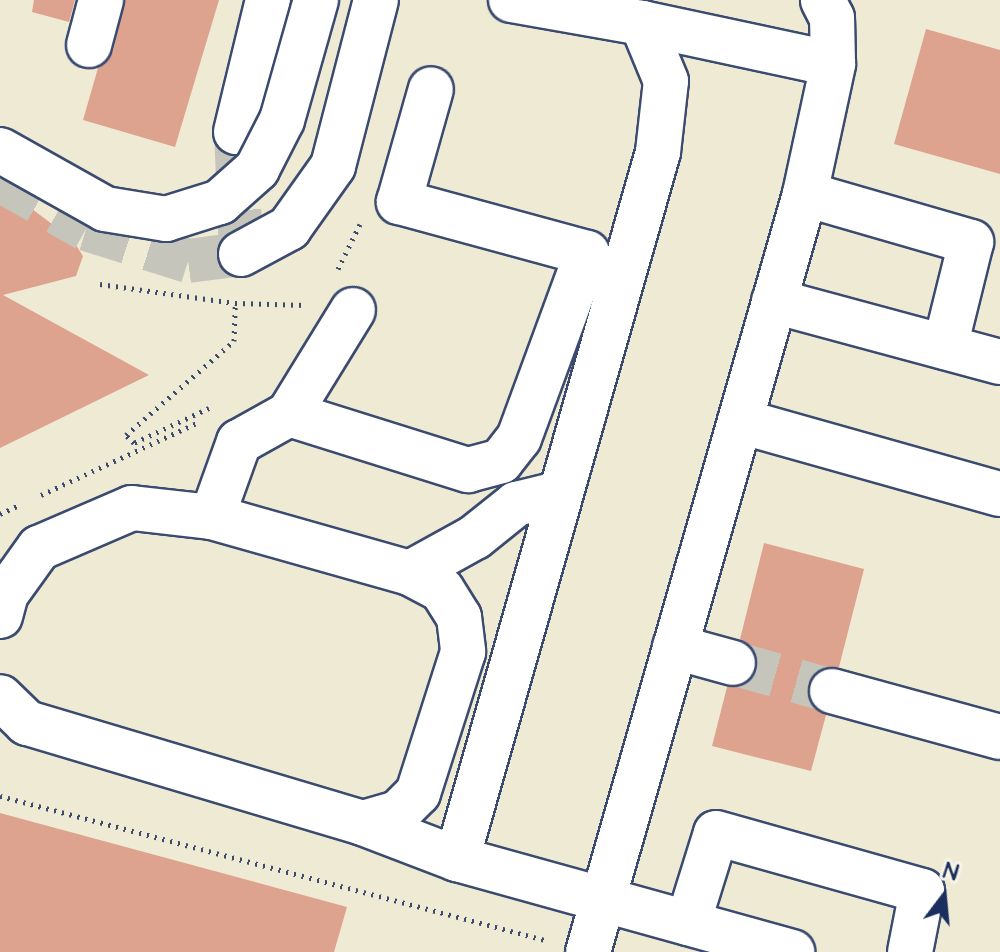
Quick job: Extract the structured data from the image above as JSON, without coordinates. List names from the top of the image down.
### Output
{
  "north": "top"
}
